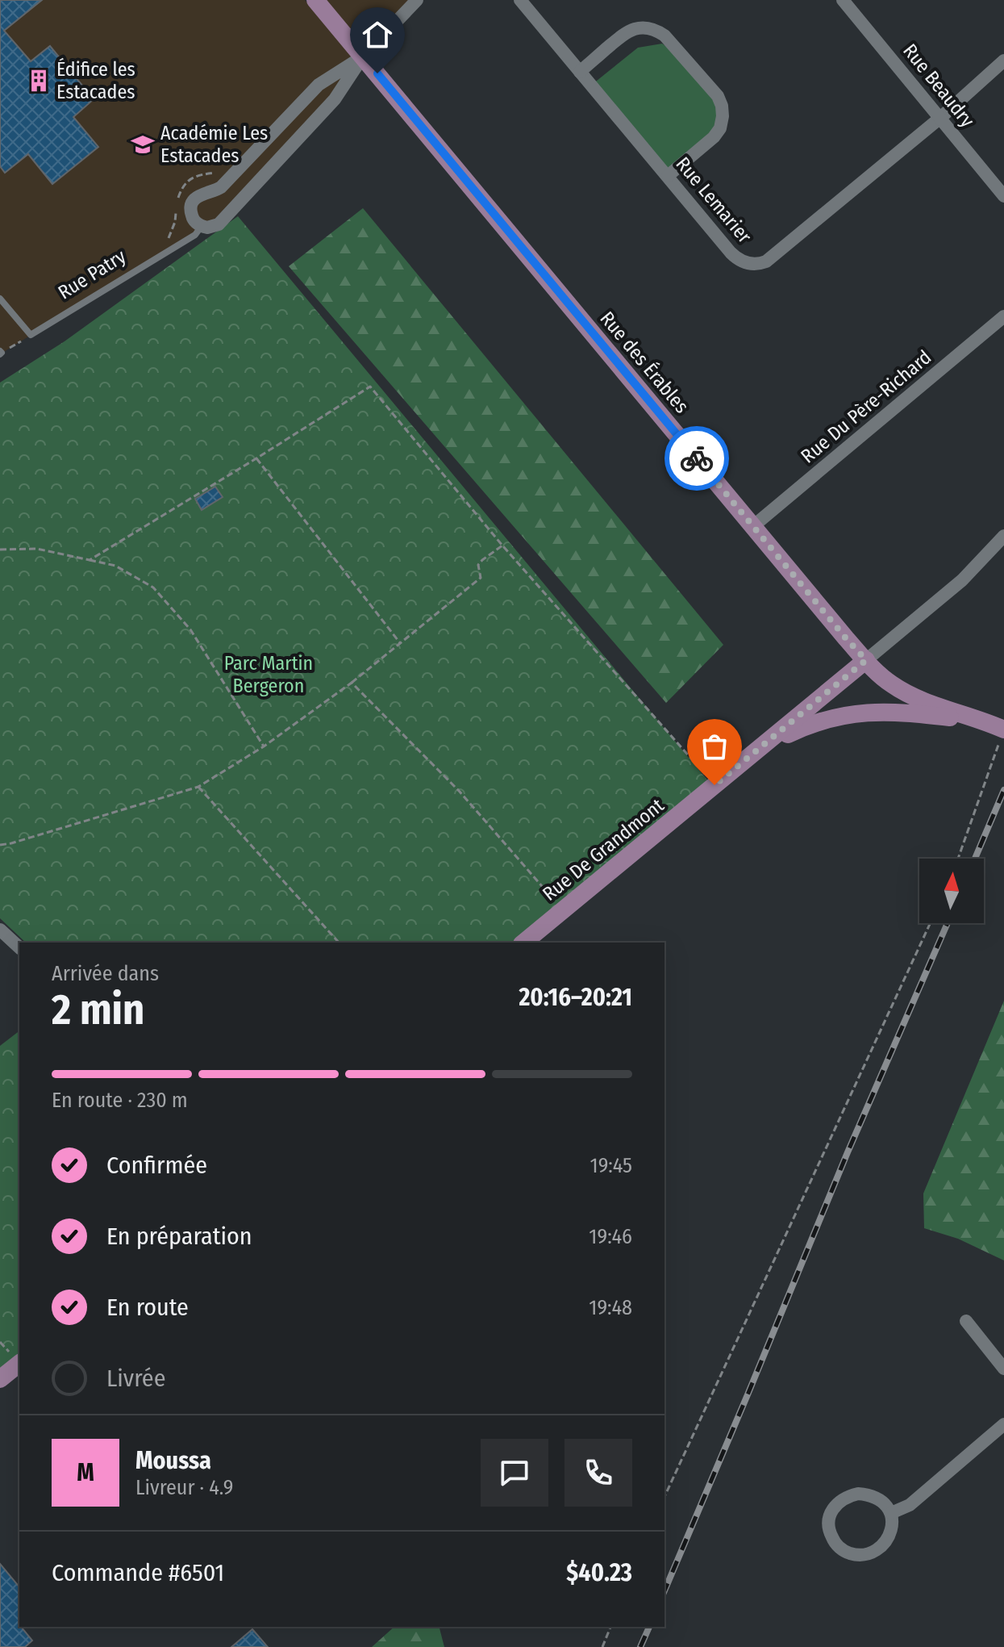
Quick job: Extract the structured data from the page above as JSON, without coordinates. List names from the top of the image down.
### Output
{
  "streets": {
    "street": [
      "Rue Beaudry",
      "Rue Lemarier",
      "Rue Patry",
      "Rue des Érables",
      "Rue Du Père-Richard",
      "Rue De Grandmont"
    ]
  },
  "crossings": [
    ["Rue Beaudry", "Rue Lemarier"],
    ["Rue Patry", "Rue des Érables"],
    ["Rue des Érables", "Rue Du Père-Richard"],
    ["Rue des Érables", "Rue De Grandmont"]
  ],
  "parks": ["Parc Martin Bergeron"],
  "places": {
    "building": ["Édifice les Estacades"],
    "school or university": ["Académie Les Estacades"]
  },
  "north": "top",
  "page": {
    "heading": ["2 min", "Arrivée dans", "20:16–20:21"],
    "panel": [
      "Moussa",
      "Livreur · 4.9",
      "Commande #6501",
      "$40.23"
    ],
    "bar": "En route · 230 m",
    "list": [
      ["Confirmée", "19:45"],
      ["En préparation", "19:46"],
      ["En route", "19:48"],
      "Livrée"
    ],
    "round": "M"
  }
}
